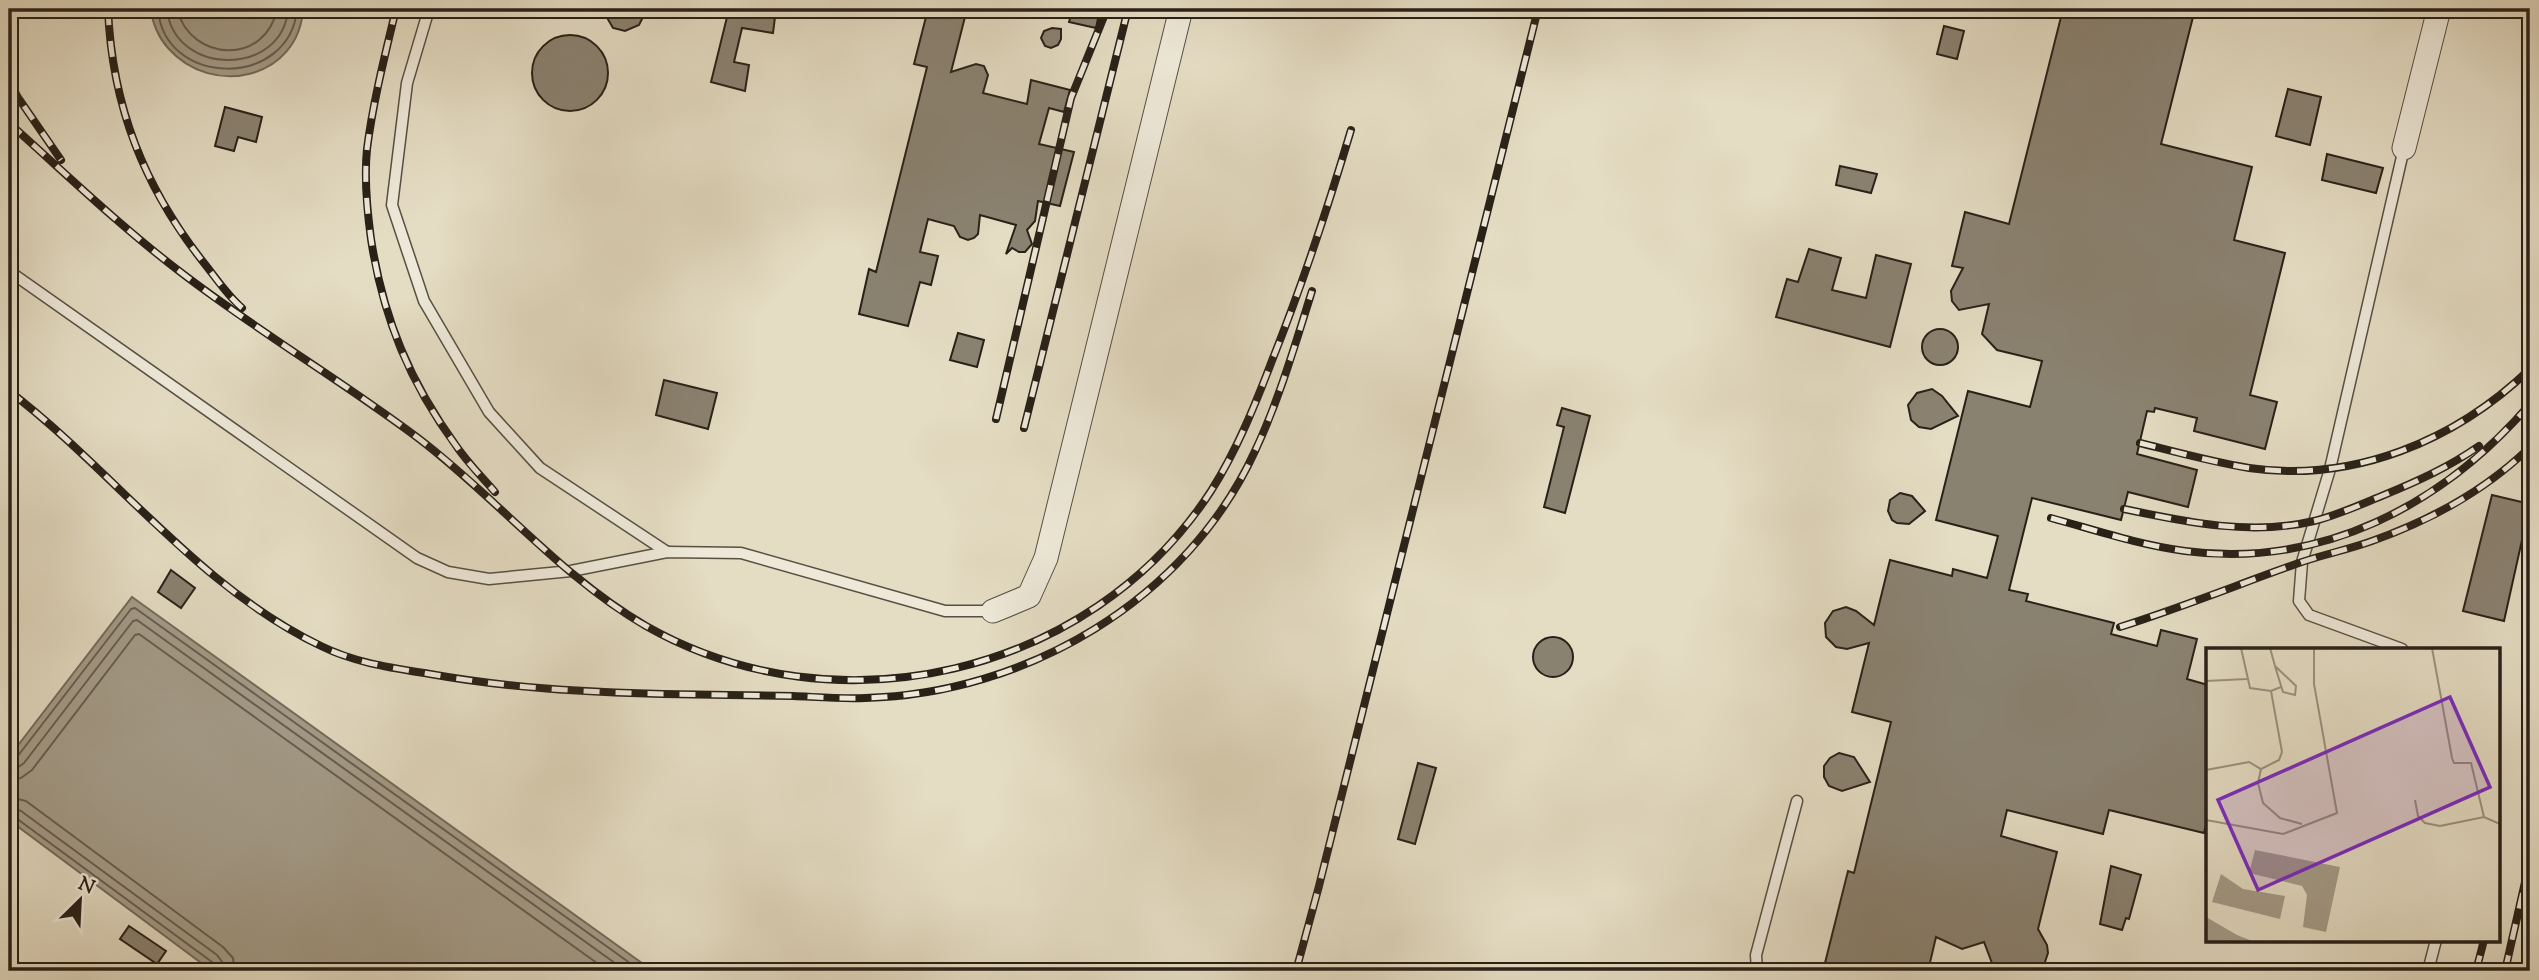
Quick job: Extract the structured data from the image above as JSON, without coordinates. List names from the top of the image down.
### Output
{
  "north": "top right"
}
